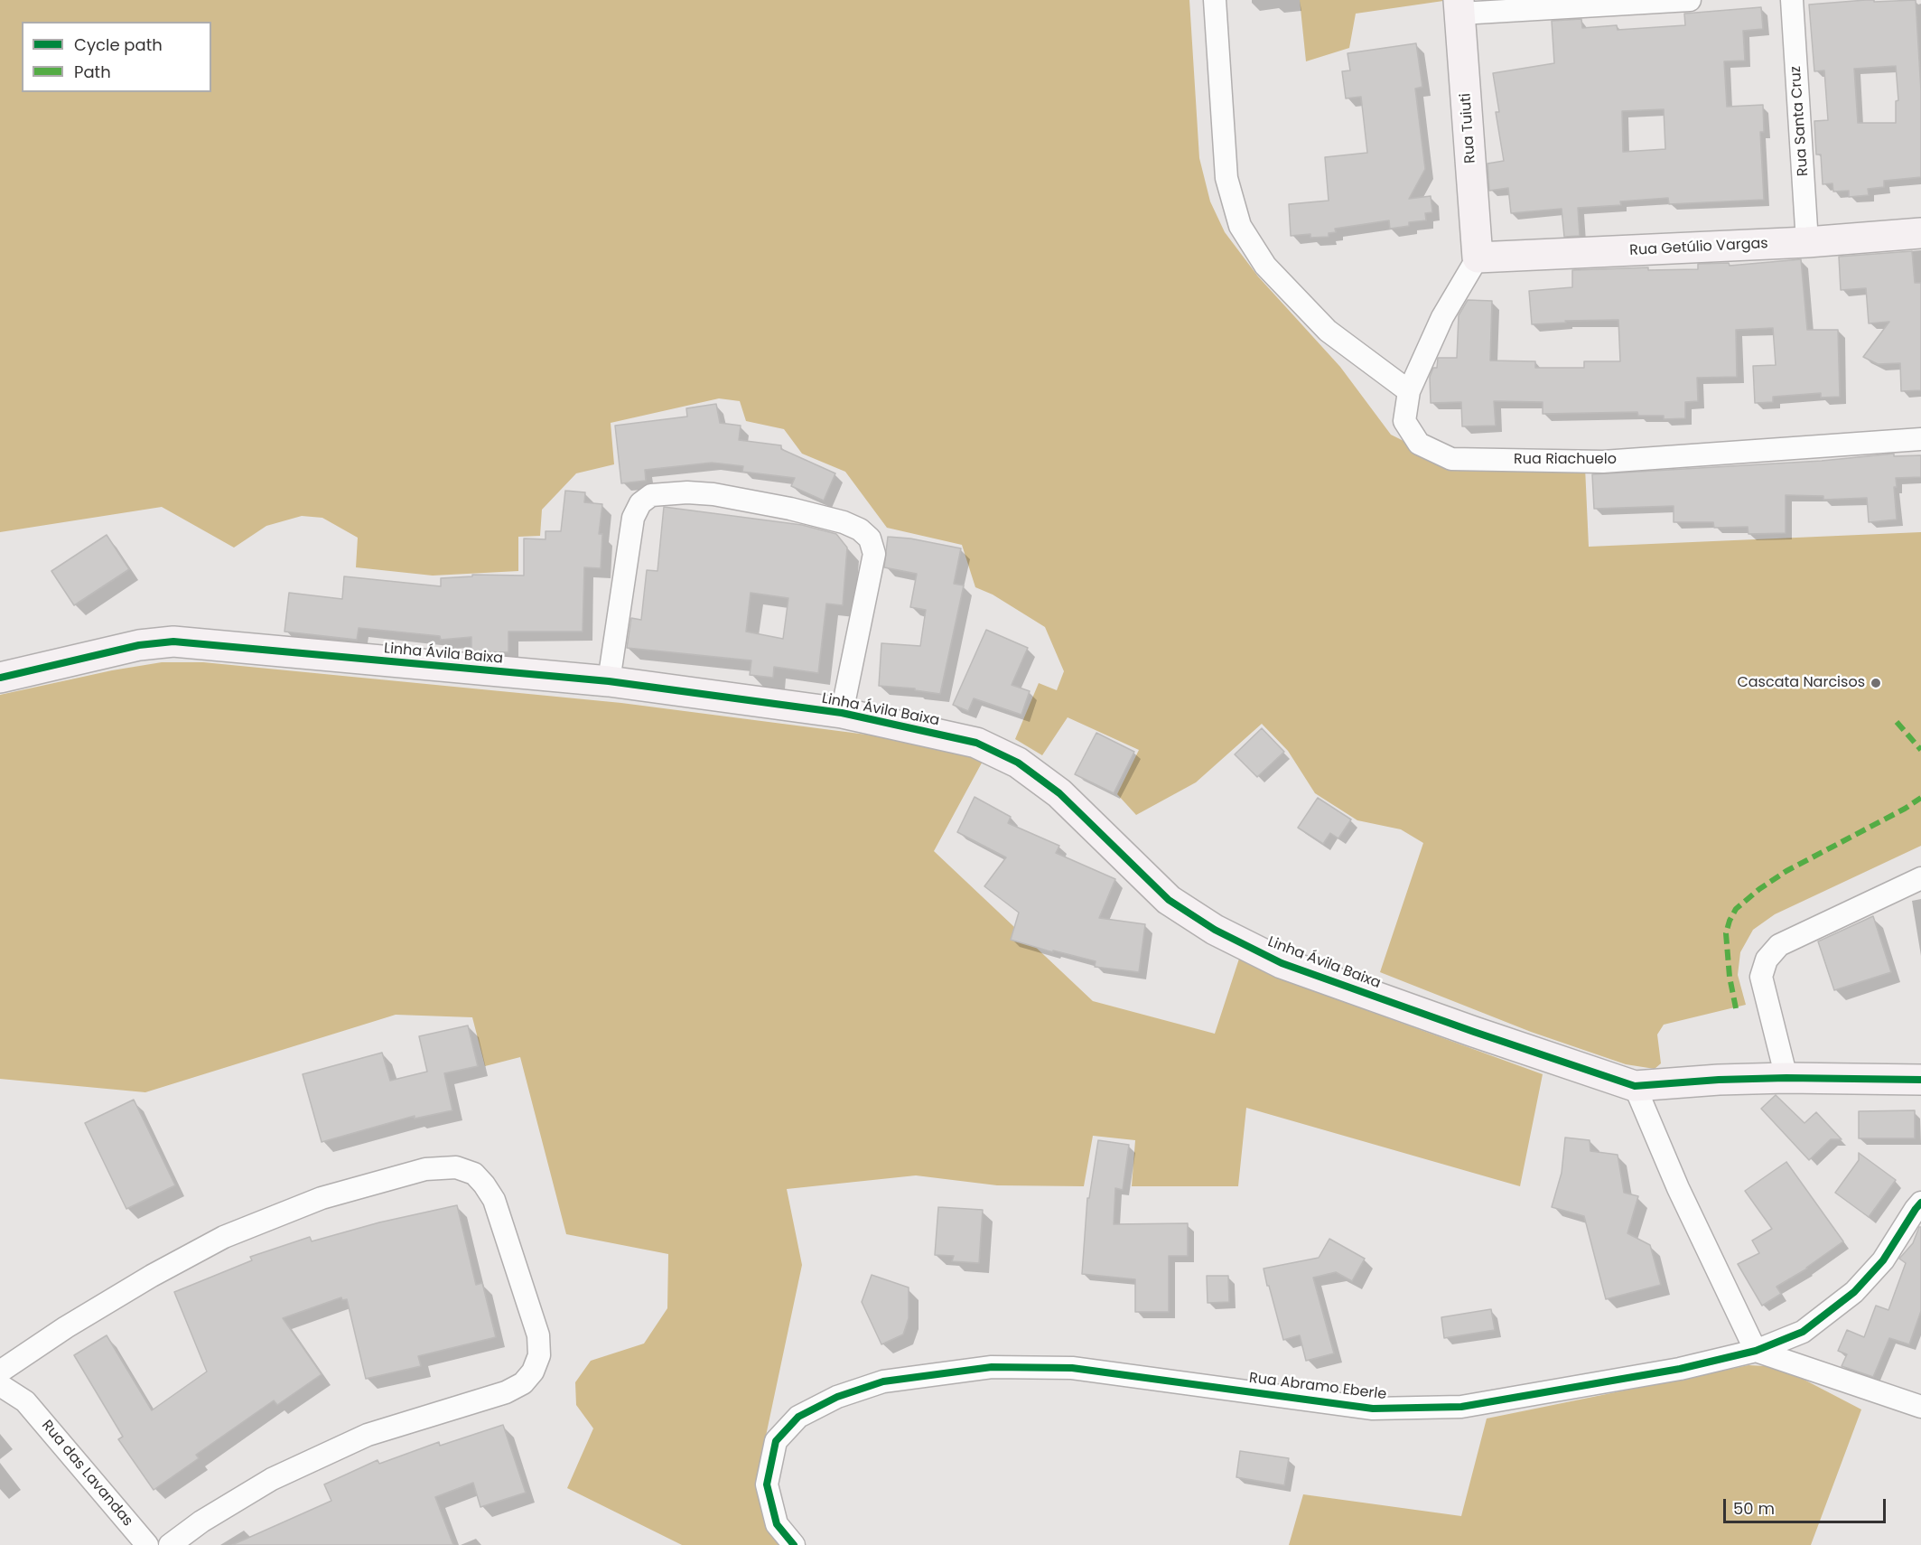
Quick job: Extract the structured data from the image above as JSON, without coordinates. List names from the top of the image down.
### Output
{
  "streets": {
    "street": [
      "Rua Santa Cruz",
      "Rua Tuiuti",
      "Rua Getúlio Vargas",
      "Rua Riachuelo",
      "Linha Ávila Baixa",
      "Rua Abramo Eberle",
      "Rua das Lavandas"
    ]
  },
  "crossings": [
    ["Rua Santa Cruz", "Rua Getúlio Vargas"],
    ["Rua Tuiuti", "Rua Getúlio Vargas"],
    ["Rua Tuiuti", "Rua Riachuelo"],
    ["Rua Getúlio Vargas", "Rua Riachuelo"]
  ],
  "places": ["Cascata Narcisos"],
  "legend": ["Cycle path", "Path"],
  "scale_bar": "50 m"
}
